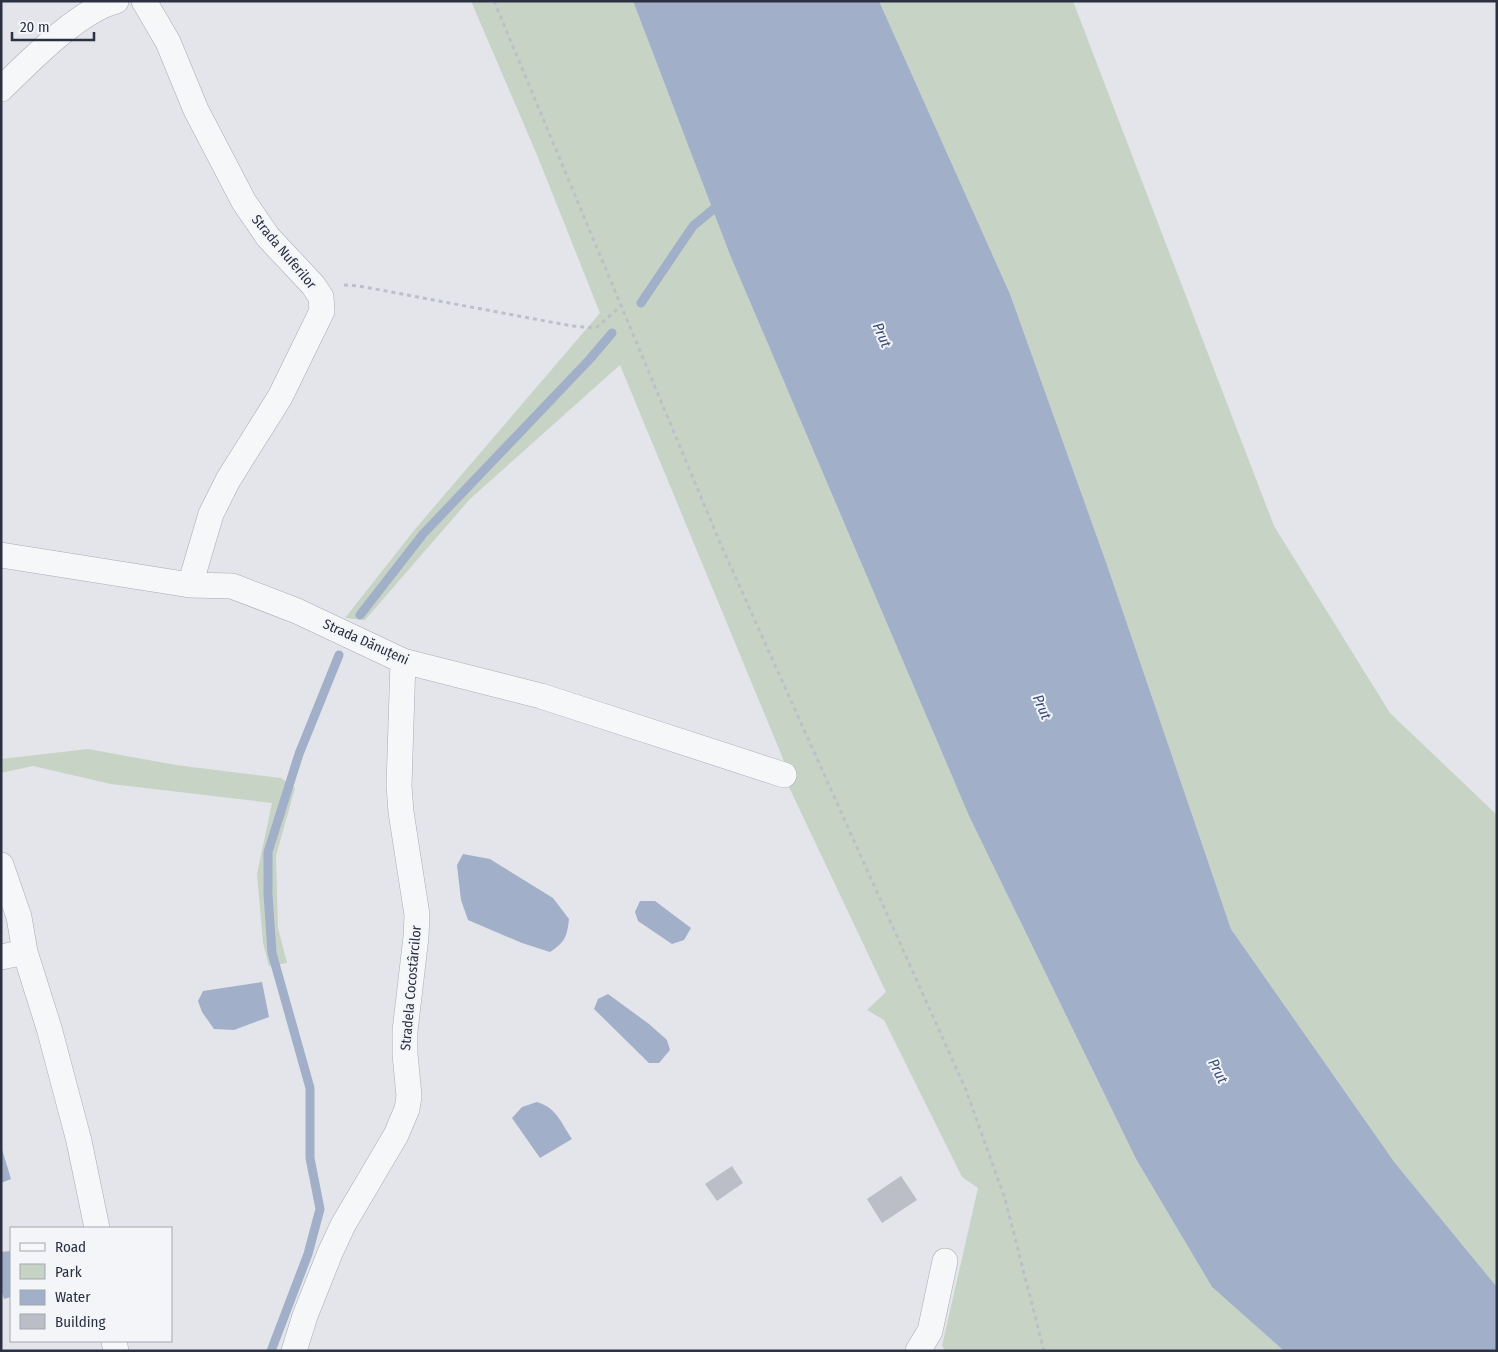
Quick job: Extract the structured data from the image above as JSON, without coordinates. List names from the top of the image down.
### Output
{
  "streets": {
    "street": ["Strada Nuferilor", "Strada Dănuțeni", "Stradela Cocostârcilor"]
  },
  "crossings": [
    ["Strada Nuferilor", "Strada Dănuțeni"],
    ["Strada Dănuțeni", "Stradela Cocostârcilor"]
  ],
  "water": ["Prut"],
  "legend": [
    "Road",
    "Park",
    "Water",
    "Building"
  ],
  "scale_bar": "20 m"
}
